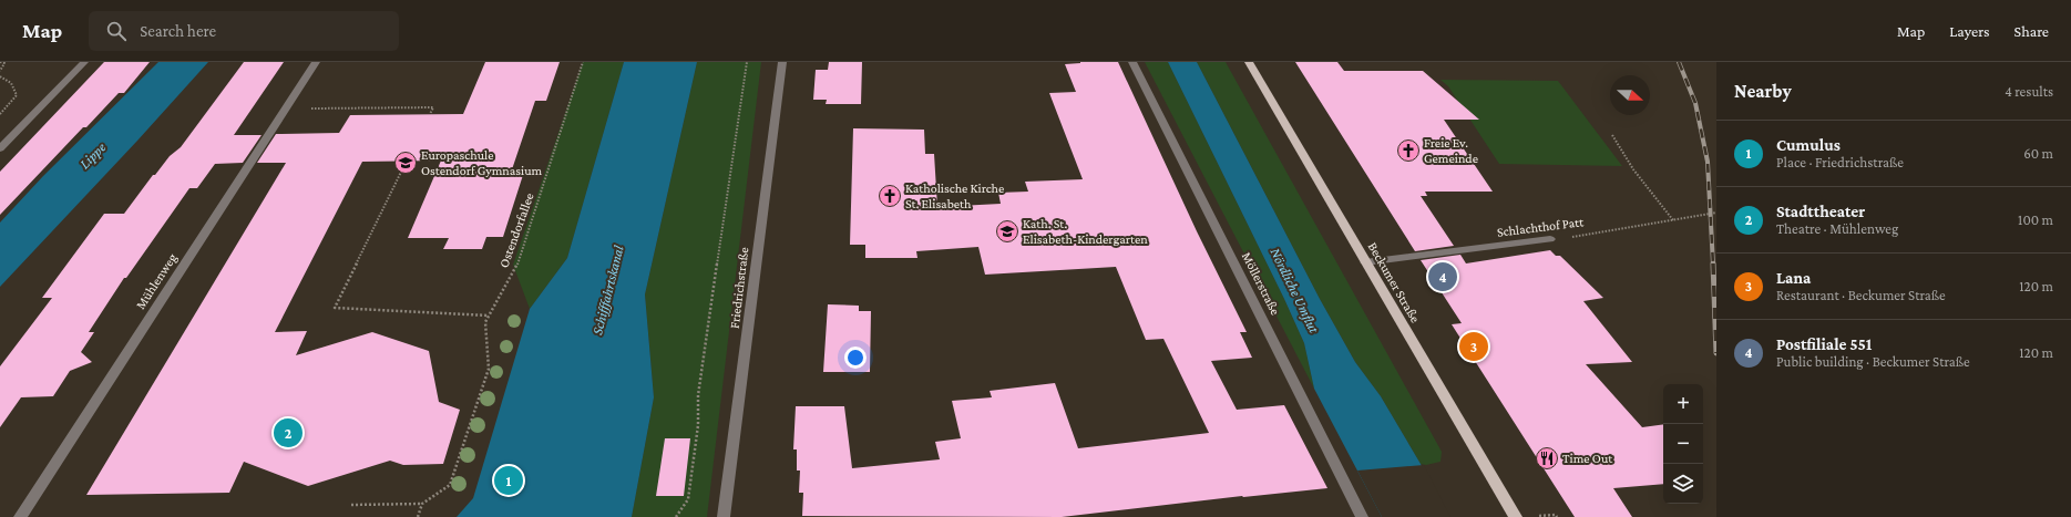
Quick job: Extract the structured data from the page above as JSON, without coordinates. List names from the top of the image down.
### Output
{
  "streets": {
    "main road": ["Beckumer Straße"],
    "street": [
      "Schlachthof Patt",
      "Mühlenweg",
      "Möllerstraße",
      "Friedrichstraße"
    ],
    "path": ["Ostendorfallee"]
  },
  "crossings": [
    ["Schlachthof Patt", "Beckumer Straße"]
  ],
  "water": ["Lippe", "Schifffahrtskanal", "Nördliche Umflut"],
  "places": {
    "church": ["Freie Ev. Gemeinde", "Katholische Kirche St. Elisabeth"],
    "school or university": ["Europaschule Ostendorf Gymnasium", "Kath. St. Elisabeth-Kindergarten"],
    "restaurant": ["Time Out"]
  },
  "north": "right",
  "page": {
    "header": "Map",
    "search": "Search here",
    "nav": ["Map", "Layers", "Share"],
    "heading": ["Nearby", "4 results"],
    "list": [
      {
        "mark": "1",
        "name": "Cumulus",
        "note": "Place · Friedrichstraße",
        "value": "60 m"
      },
      {
        "mark": "2",
        "name": "Stadttheater",
        "note": "Theatre · Mühlenweg",
        "value": "100 m"
      },
      {
        "mark": "3",
        "name": "Lana",
        "note": "Restaurant · Beckumer Straße",
        "value": "120 m"
      },
      {
        "mark": "4",
        "name": "Postfiliale 551",
        "note": "Public building · Beckumer Straße",
        "value": "120 m"
      }
    ],
    "pins": [
      "4",
      "3",
      "2",
      "1"
    ],
    "map_buttons": ["+", "−"]
  }
}
